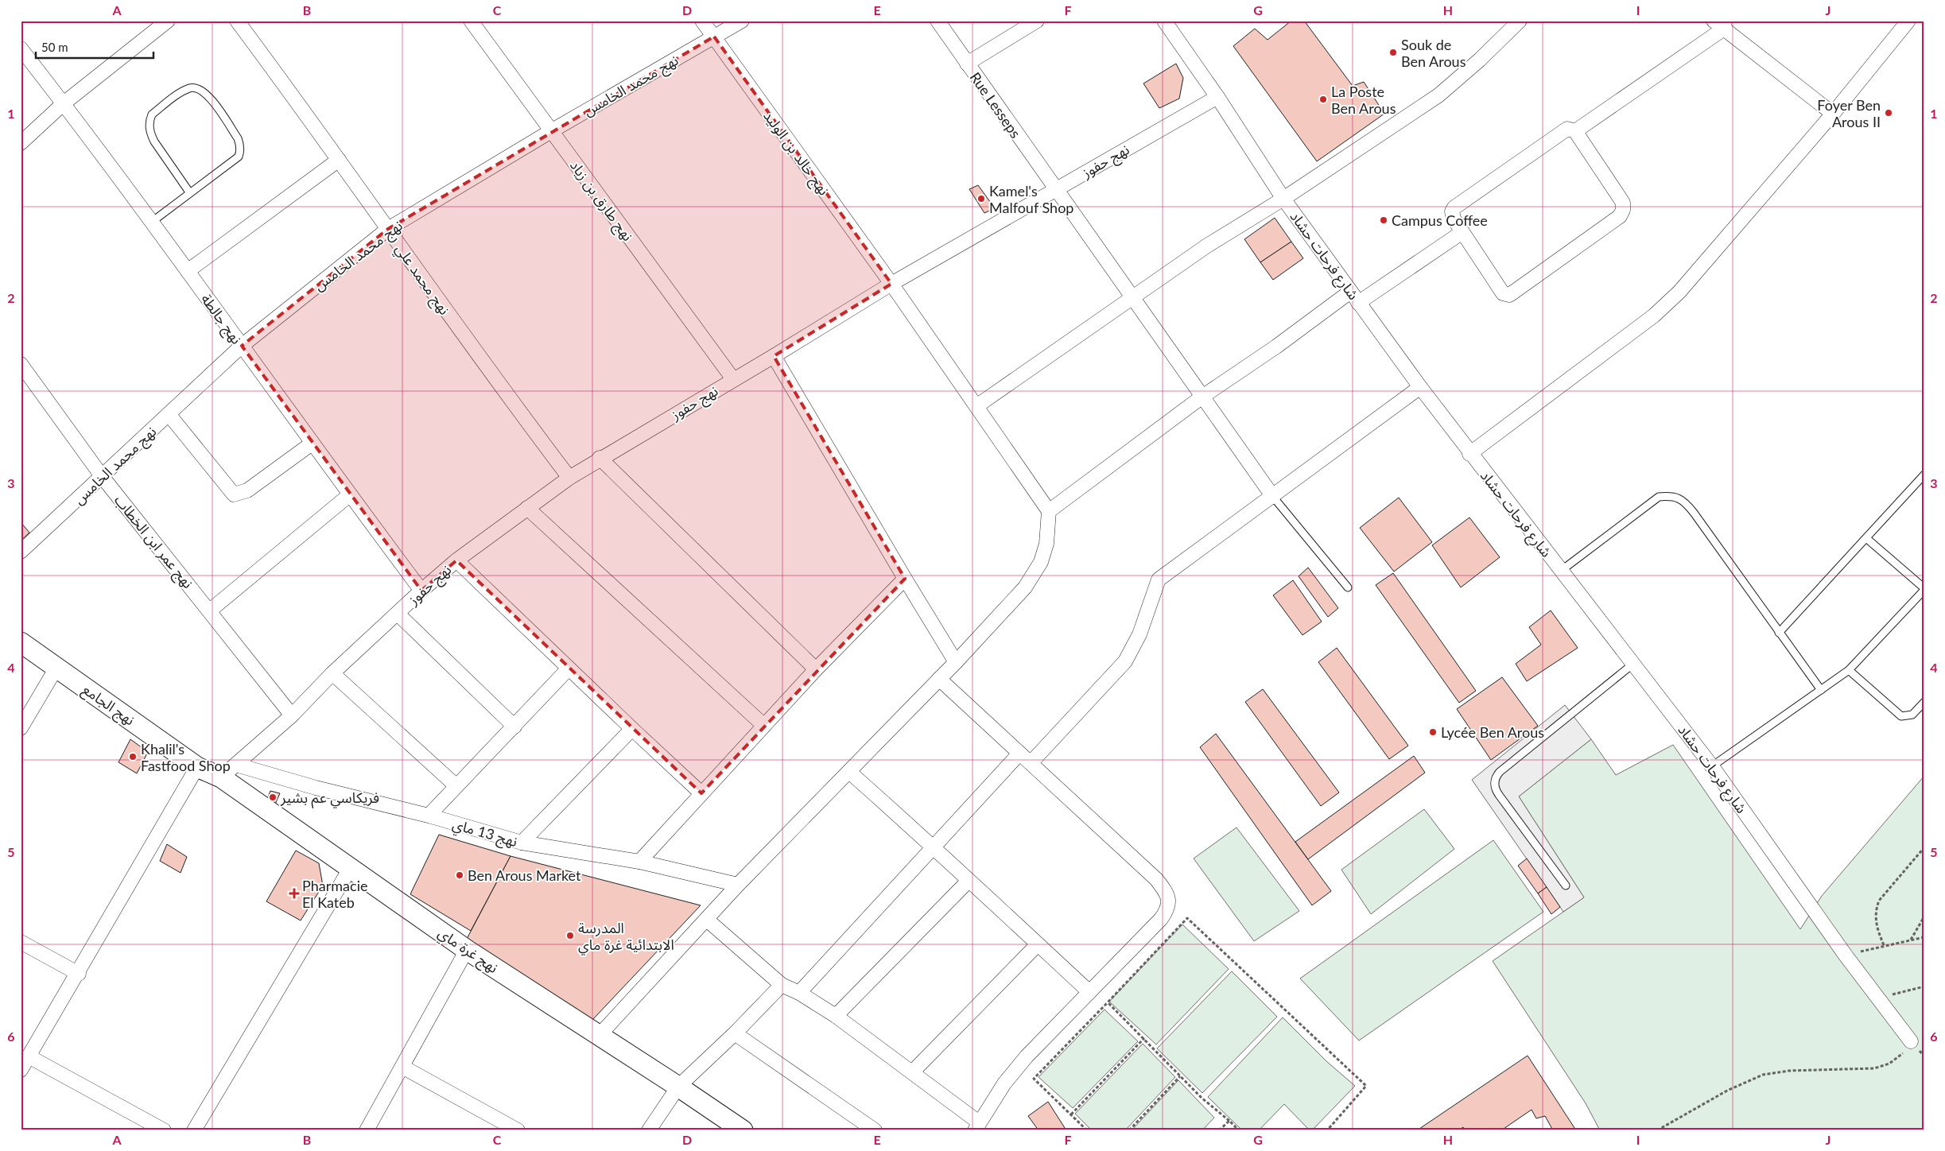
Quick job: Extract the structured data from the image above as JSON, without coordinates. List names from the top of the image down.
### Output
{
  "streets": {
    "street": [
      "نهج محمد الخامس",
      "Rue Lesseps",
      "نهج خالد بن الوليد",
      "نهج حفوز",
      "نهج طارق بن زياد",
      "شارع فرحات حشاد",
      "نهج محمد علي",
      "نهج جالطة",
      "نهج عمر ابن الخطاب",
      "نهج الجامع",
      "نهج 13 ماي",
      "نهج غرة ماي"
    ]
  },
  "crossings": [
    ["نهج محمد الخامس", "نهج خالد بن الوليد"],
    ["نهج محمد الخامس", "نهج طارق بن زياد"],
    ["نهج محمد الخامس", "نهج محمد علي"],
    ["نهج محمد الخامس", "نهج جالطة"],
    ["نهج محمد الخامس", "نهج عمر ابن الخطاب"],
    ["Rue Lesseps", "نهج حفوز"],
    ["نهج خالد بن الوليد", "نهج حفوز"],
    ["نهج حفوز", "نهج طارق بن زياد"],
    ["نهج حفوز", "شارع فرحات حشاد"],
    ["نهج حفوز", "نهج محمد علي"],
    ["نهج حفوز", "نهج جالطة"],
    ["نهج حفوز", "نهج عمر ابن الخطاب"],
    ["نهج حفوز", "نهج 13 ماي"],
    ["نهج حفوز", "نهج غرة ماي"],
    ["نهج الجامع", "نهج غرة ماي"]
  ],
  "places": {
    "other": [
      "Souk de Ben Arous",
      "La Poste Ben Arous",
      "Foyer Ben Arous II",
      "Kamel's Malfouf Shop",
      "Campus Coffee",
      "Lycée Ben Arous",
      "Khalil's Fastfood Shop",
      "فريكاسي عم بشير",
      "Ben Arous Market",
      "المدرسة الابتدائية غرة ماي"
    ],
    "health": ["Pharmacie El Kateb"]
  },
  "scale_bar": "50 m",
  "grid": {
    "columns": [
      "A",
      "B",
      "C",
      "D",
      "E",
      "F",
      "G",
      "H",
      "I",
      "J"
    ],
    "rows": [
      "1",
      "2",
      "3",
      "4",
      "5",
      "6"
    ]
  }
}
